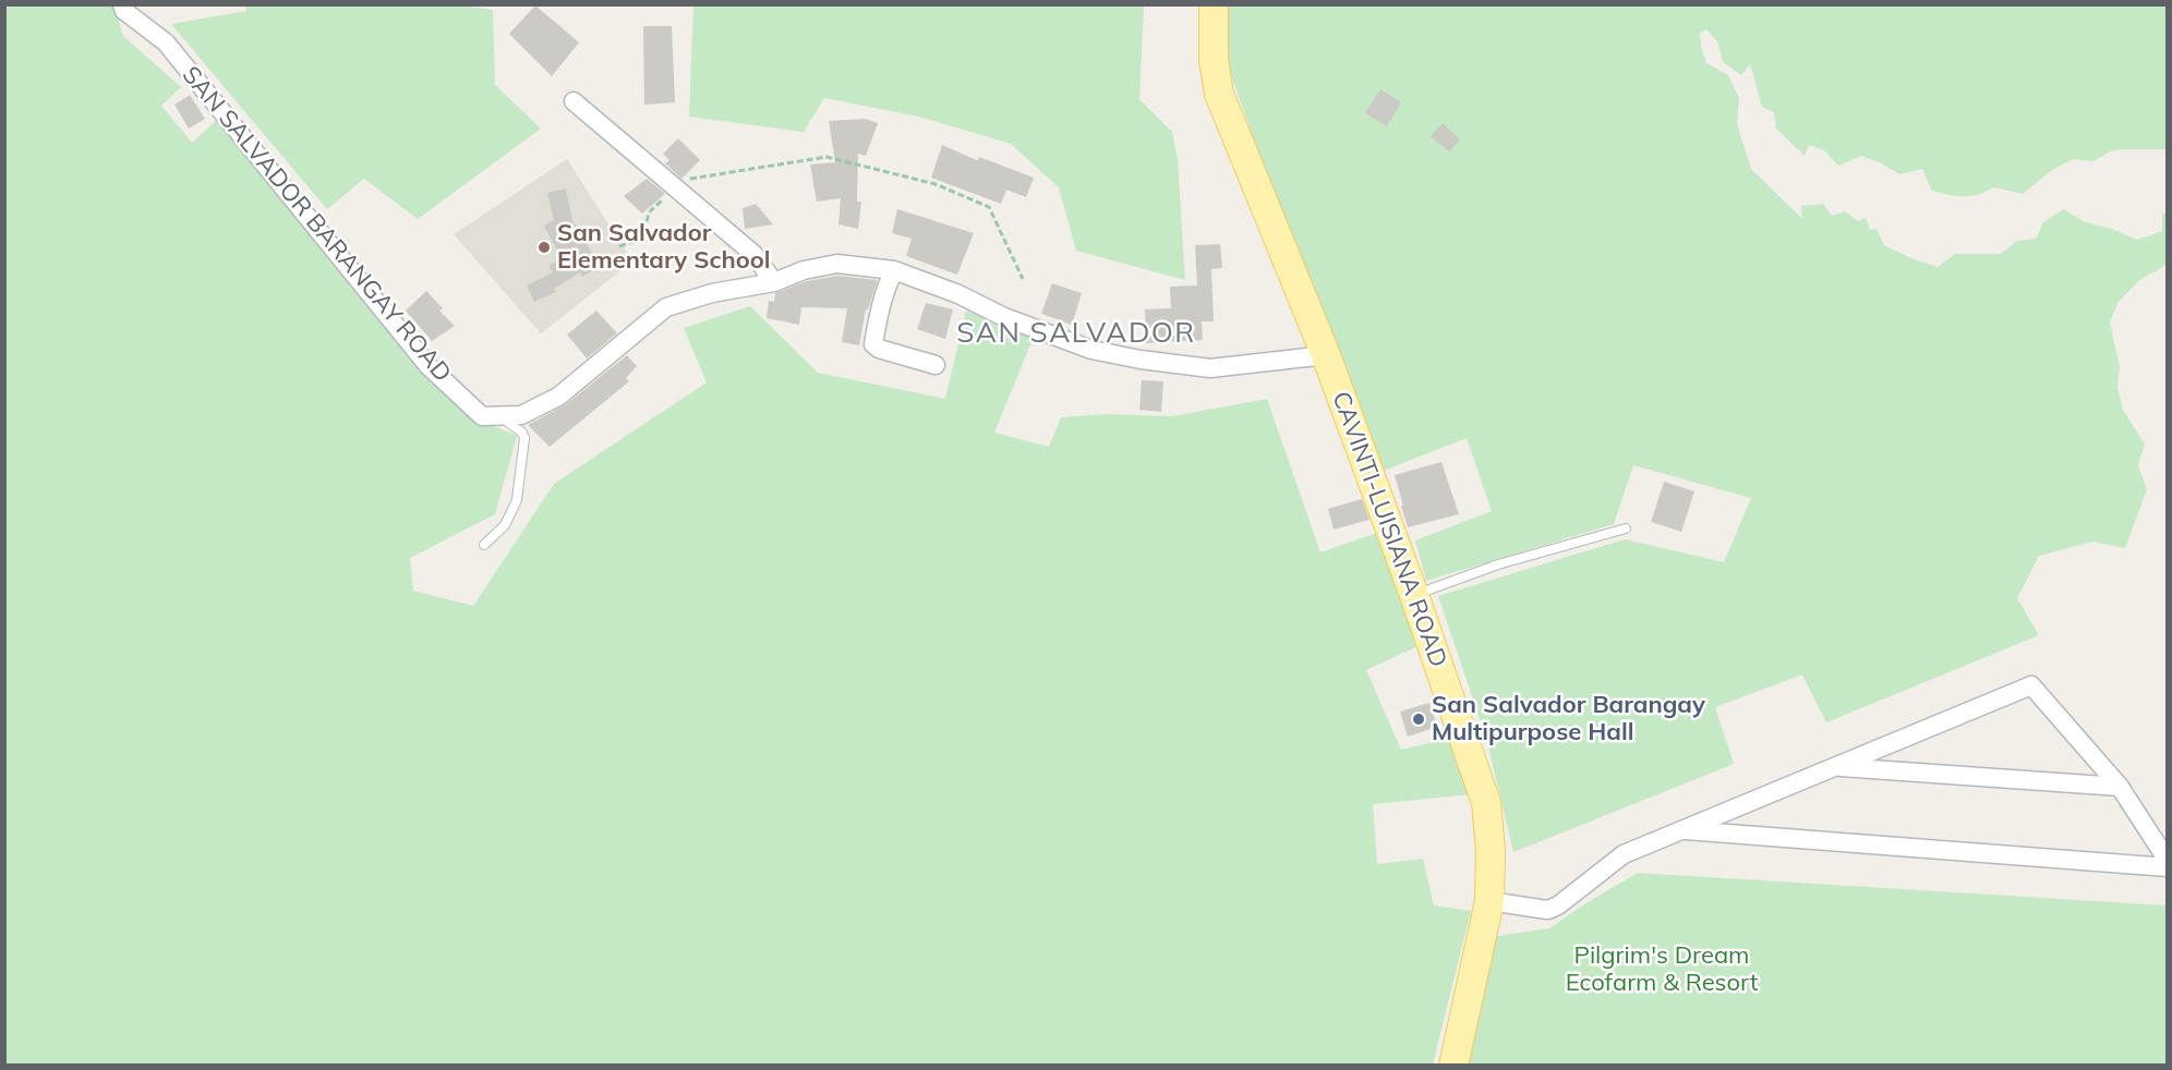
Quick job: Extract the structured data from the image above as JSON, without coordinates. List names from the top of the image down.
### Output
{
  "streets": {
    "main road": ["CAVINTI-LUISIANA ROAD"],
    "street": ["SAN SALVADOR BARANGAY ROAD"]
  },
  "districts": ["SAN SALVADOR"],
  "parks": ["Pilgrim's Dream Ecofarm & Resort"],
  "places": ["San Salvador Elementary School", "San Salvador Barangay Multipurpose Hall"]
}
